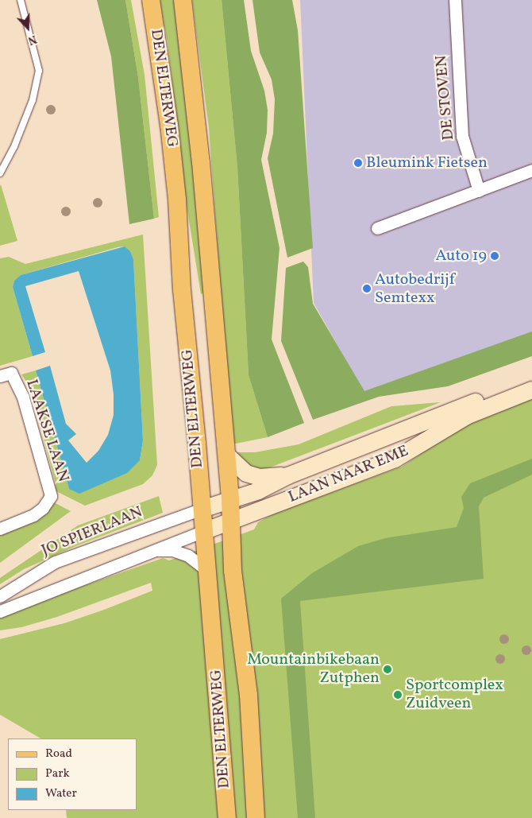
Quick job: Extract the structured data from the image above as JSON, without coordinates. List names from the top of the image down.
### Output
{
  "streets": {
    "main road": ["DEN ELTERWEG"],
    "street": [
      "DE STOVEN",
      "LAAKSE LAAN",
      "LAAN NAAR EME",
      "JO SPIERLAAN"
    ]
  },
  "crossings": [
    ["DEN ELTERWEG", "LAAN NAAR EME"],
    ["DEN ELTERWEG", "JO SPIERLAAN"],
    ["LAAN NAAR EME", "JO SPIERLAAN"]
  ],
  "places": [
    "Bleumink Fietsen",
    "Auto 19",
    "Autobedrijf Semtexx",
    "Mountainbikebaan Zutphen",
    "Sportcomplex Zuidveen"
  ],
  "legend": ["Road", "Park", "Water"],
  "north": "bottom"
}
